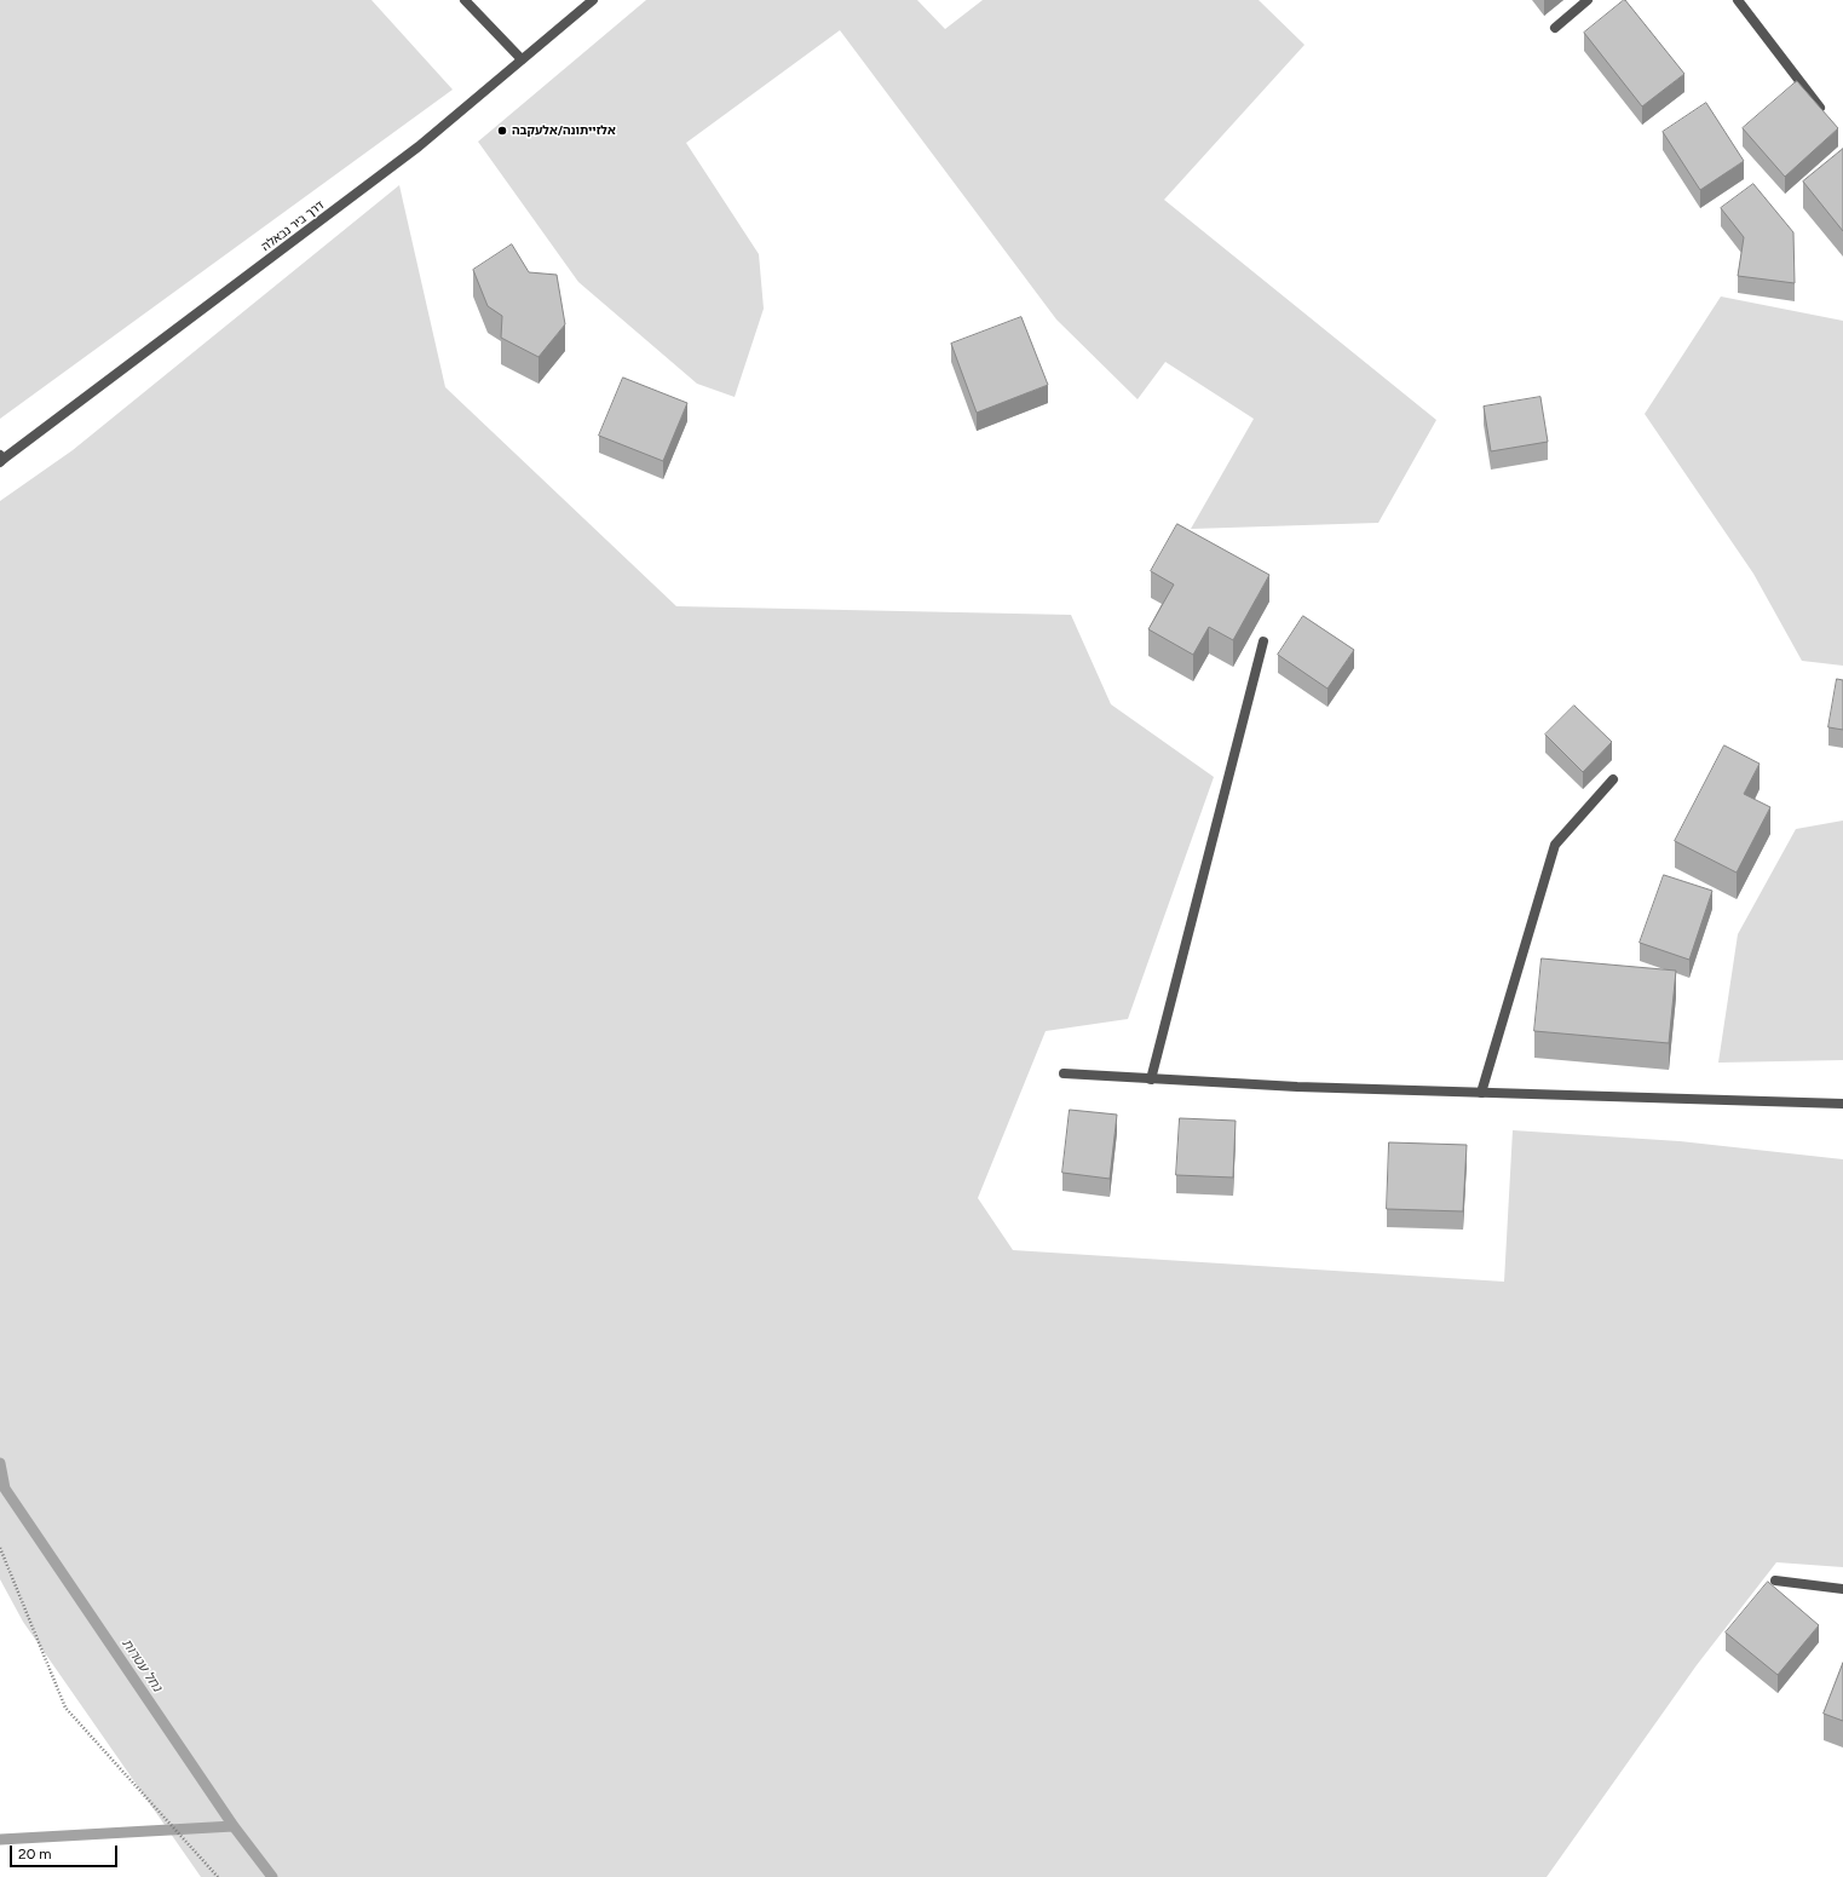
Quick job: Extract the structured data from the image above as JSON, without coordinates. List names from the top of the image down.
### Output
{
  "streets": {
    "street": ["דרך ביר נבאלה"]
  },
  "water": ["נחל עטרות"],
  "places": ["אלזייתונה/אלעקבה"],
  "scale_bar": "20 m"
}
